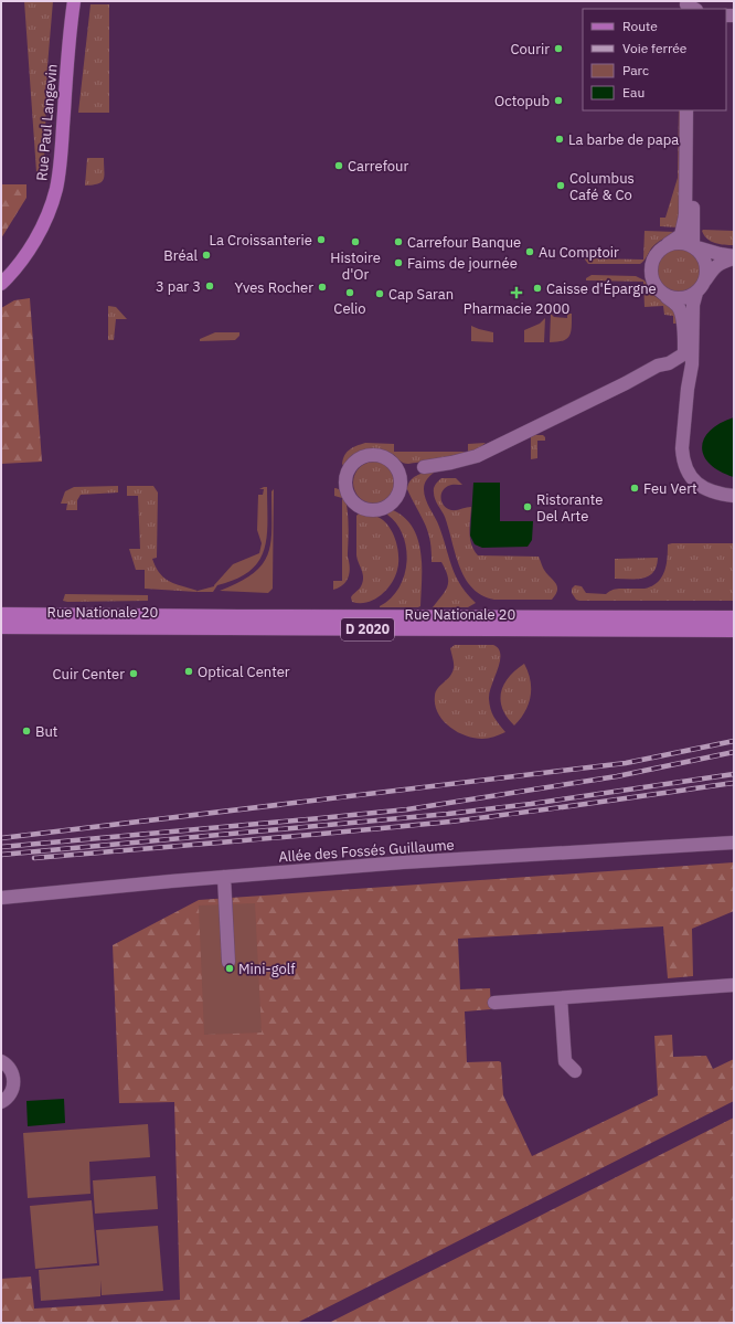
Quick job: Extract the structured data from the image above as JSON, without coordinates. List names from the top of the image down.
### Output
{
  "streets": {
    "main road": ["Rue Paul Langevin", "Rue Nationale 20", "D 2020"],
    "street": ["Allée des Fossés Guillaume"]
  },
  "places": {
    "other": [
      "Courir",
      "Octopub",
      "La barbe de papa",
      "Carrefour",
      "Columbus Café & Co",
      "La Croissanterie",
      "Histoire d'Or",
      "Carrefour Banque",
      "Au Comptoir",
      "Bréal",
      "Faims de journée",
      "3 par 3",
      "Yves Rocher",
      "Caisse d'Épargne",
      "Celio",
      "Cap Saran",
      "Feu Vert",
      "Ristorante Del Arte",
      "Optical Center",
      "Cuir Center",
      "But",
      "Mini-golf"
    ],
    "health": ["Pharmacie 2000"]
  },
  "legend": [
    "Route",
    "Voie ferrée",
    "Parc",
    "Eau"
  ]
}
